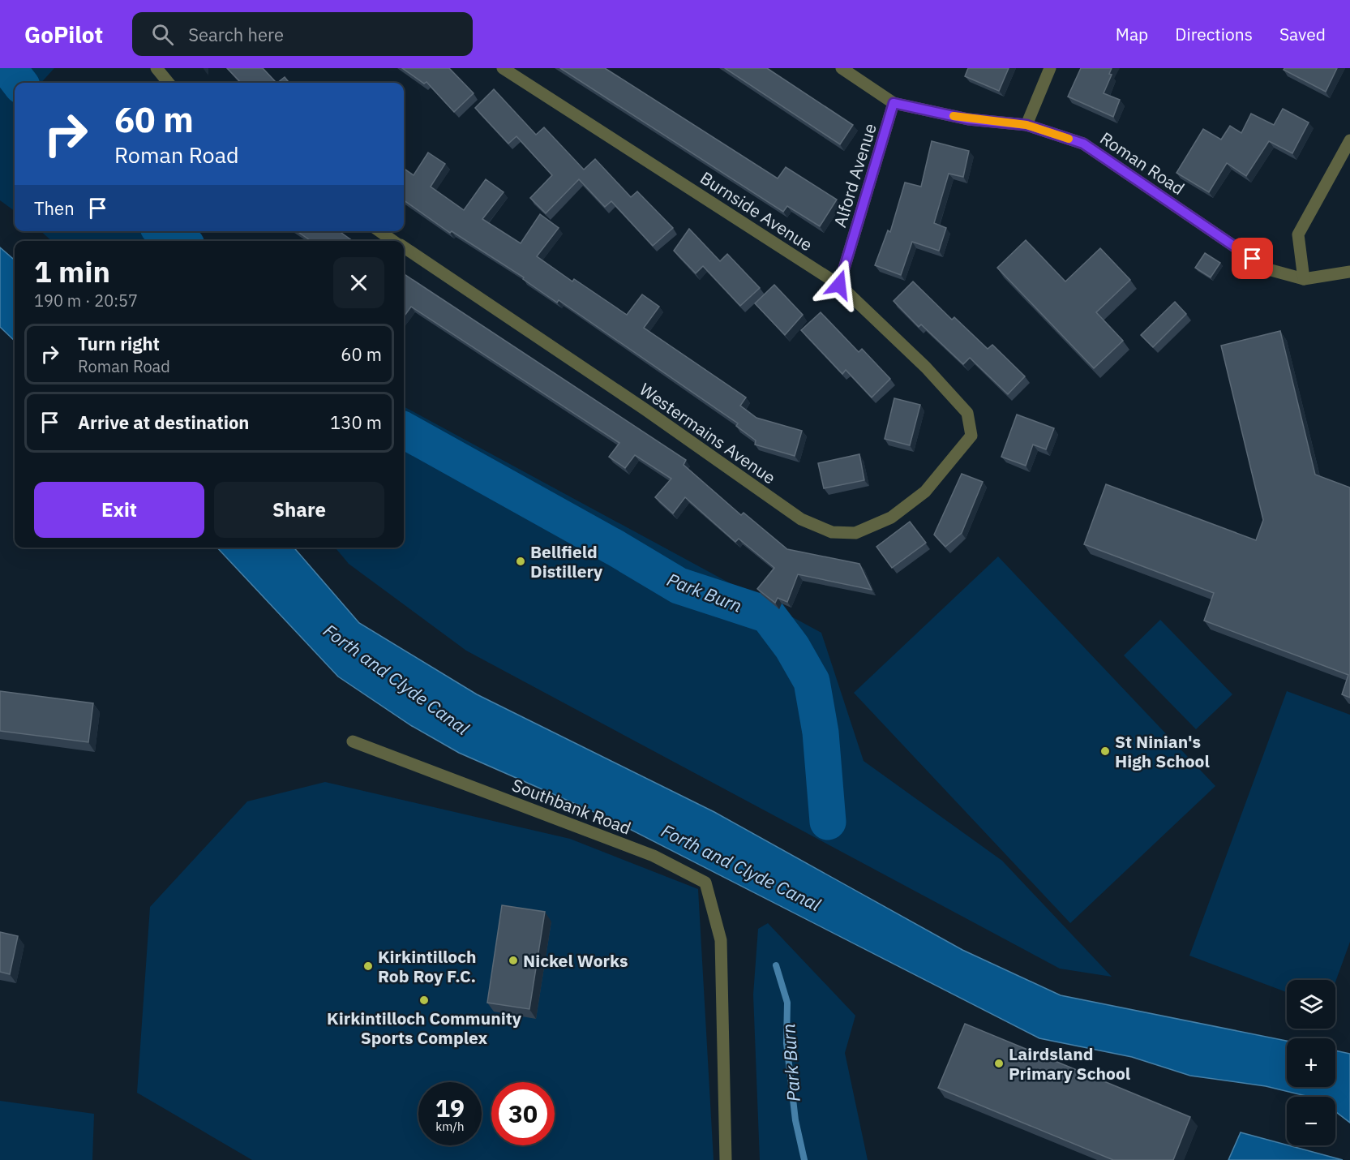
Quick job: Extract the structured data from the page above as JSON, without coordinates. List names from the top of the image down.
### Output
{
  "streets": {
    "street": [
      "Roman Road",
      "Alford Avenue",
      "Burnside Avenue",
      "Westermains Avenue",
      "Southbank Road"
    ]
  },
  "crossings": [
    ["Roman Road", "Alford Avenue"],
    ["Alford Avenue", "Burnside Avenue"],
    ["Burnside Avenue", "Westermains Avenue"]
  ],
  "water": ["Park Burn", "Forth and Clyde Canal"],
  "places": [
    "Bellfield Distillery",
    "St Ninian's High School",
    "Nickel Works",
    "Kirkintilloch Rob Roy F.C.",
    "Kirkintilloch Community Sports Complex",
    "Lairdsland Primary School"
  ],
  "page": {
    "header": "GoPilot",
    "search": "Search here",
    "nav": ["Map", "Directions", "Saved"],
    "turn": ["60 m", "Roman Road"],
    "then": "Then",
    "heading": ["1 min", "190 m · 20:57"],
    "list": [
      {
        "name": "Turn right",
        "note": "Roman Road",
        "value": "60 m"
      },
      {
        "name": "Arrive at destination",
        "value": "130 m"
      }
    ],
    "buttons": ["Exit", "Share"],
    "map_buttons": ["+", "−"],
    "speed": "19 km/h",
    "limit": "30"
  }
}
